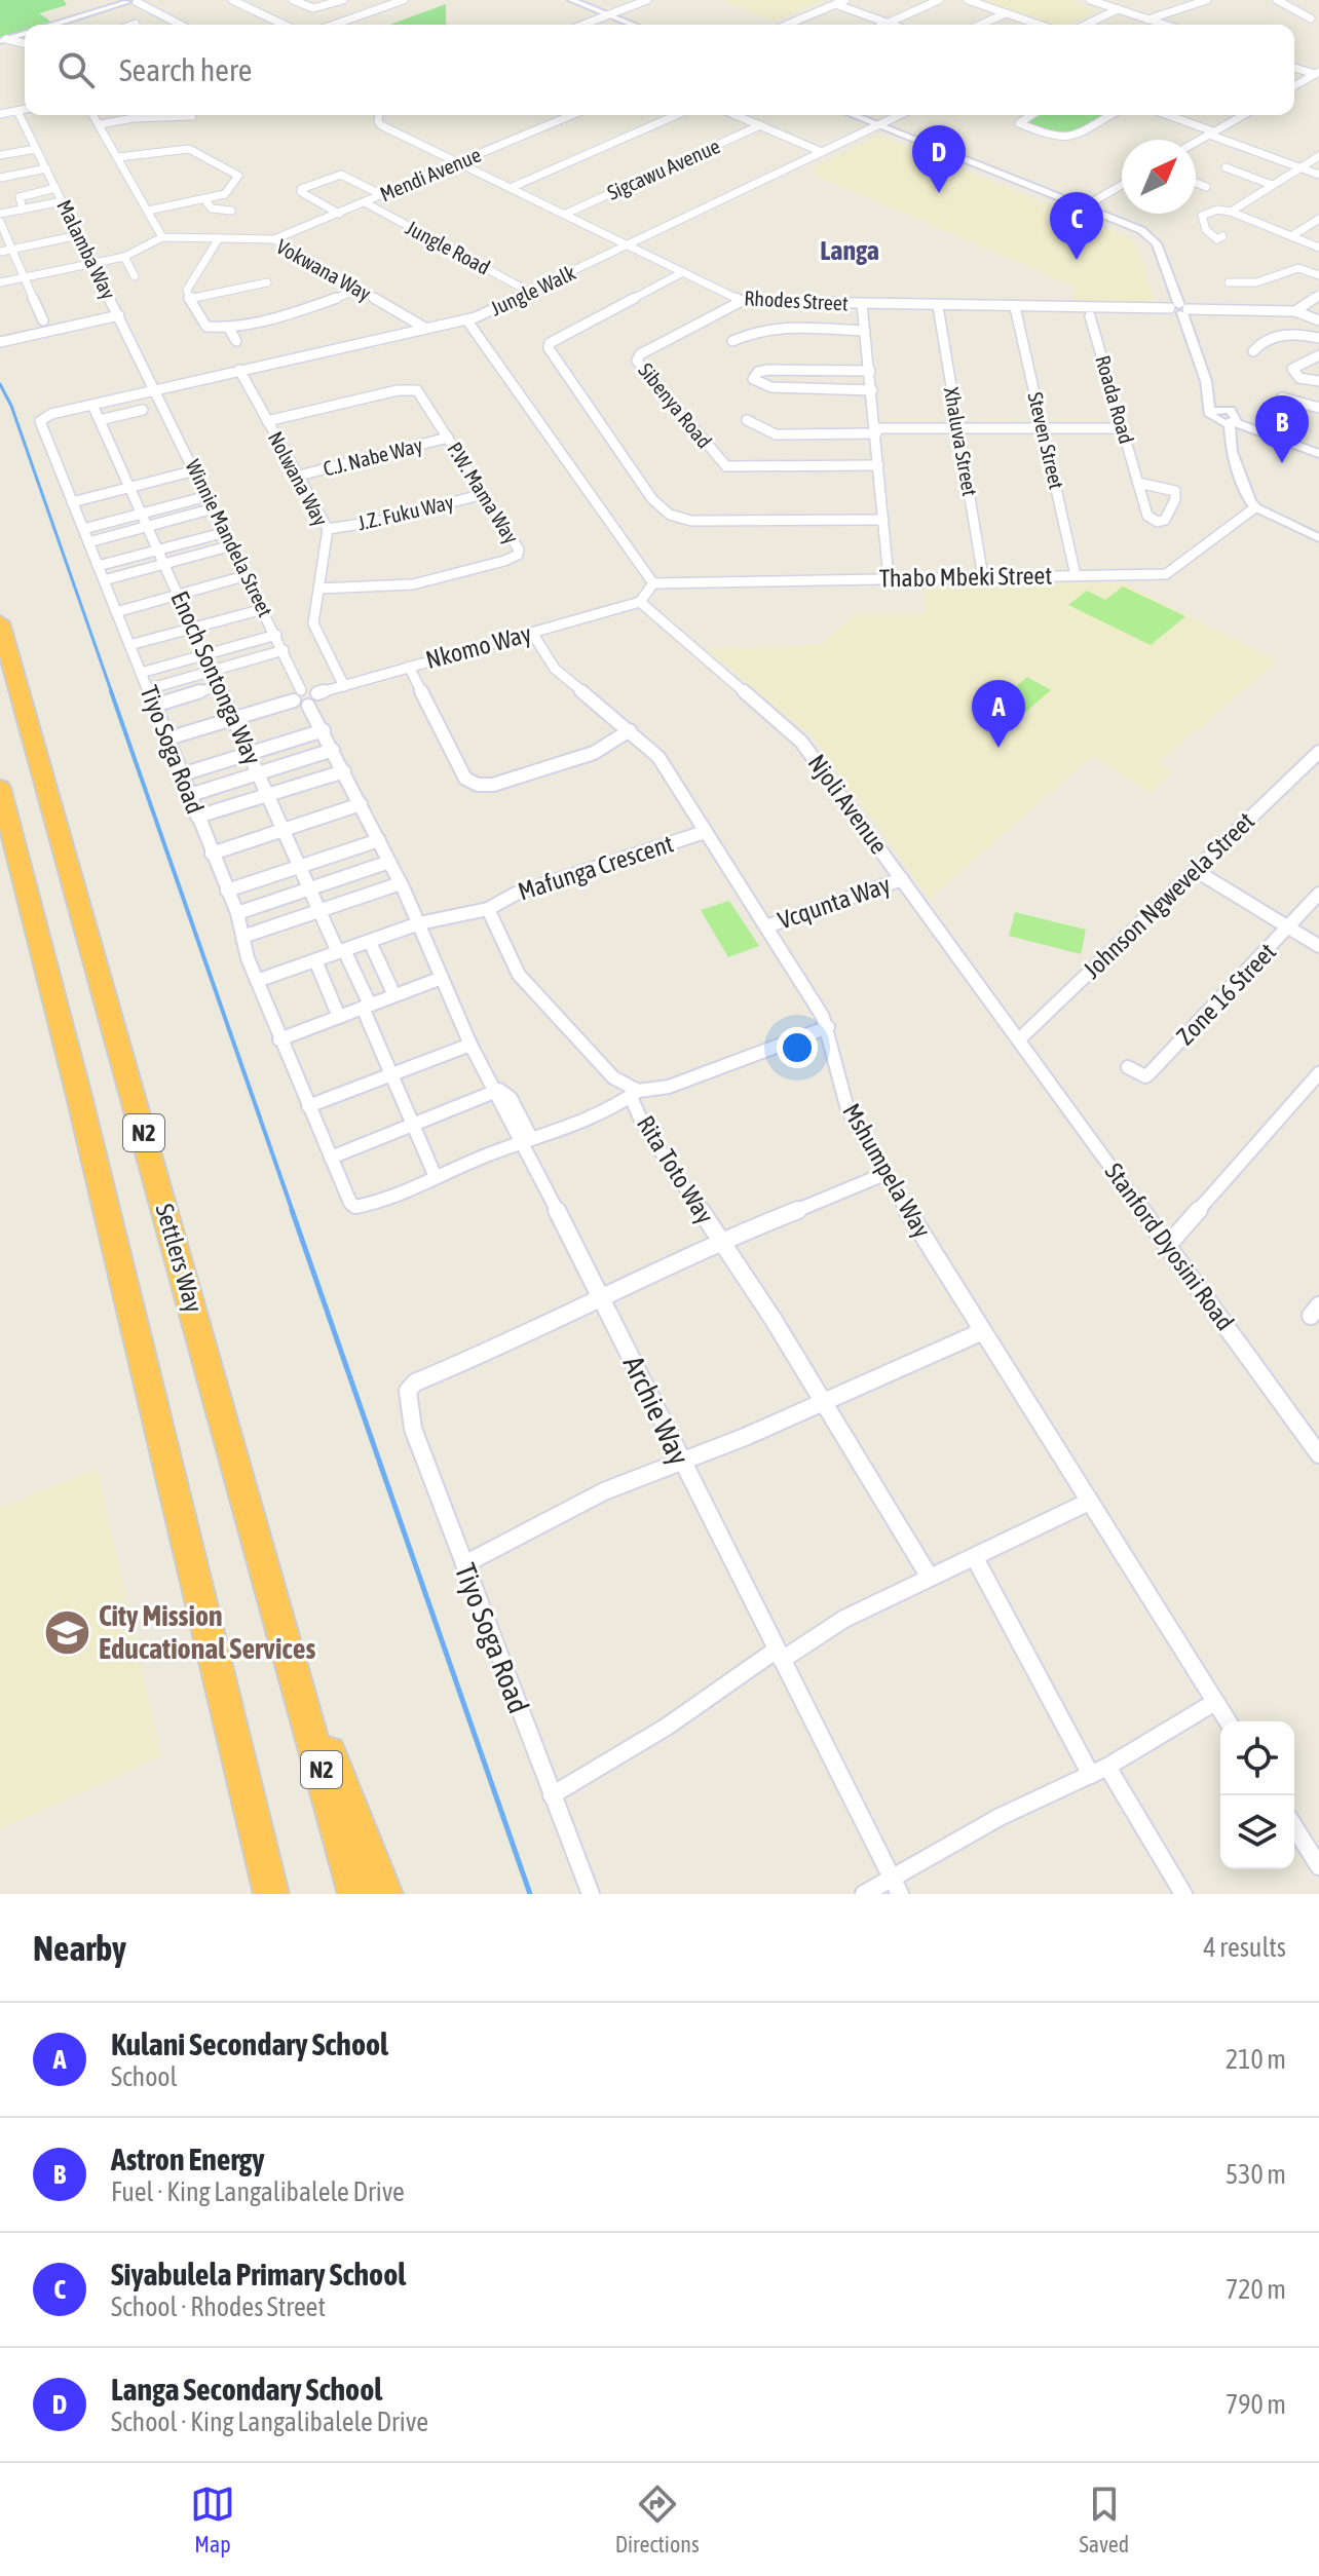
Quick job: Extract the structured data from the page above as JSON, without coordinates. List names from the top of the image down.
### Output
{
  "streets": {
    "highway": ["N2", "Settlers Way"],
    "street": [
      "Sigcawu Avenue",
      "Mendi Avenue",
      "Jungle Road",
      "Malamba Way",
      "Vokwana Way",
      "Jungle Walk",
      "Rhodes Street",
      "Roada Road",
      "Sibenya Road",
      "Steven Street",
      "Xhaluva Street",
      "C.J. Nabe Way",
      "Nolwana Way",
      "P.W. Mama Way",
      "J.Z. Fuku Way",
      "Winnie Mandela Street",
      "Thabo Mbeki Street",
      "Nkomo Way",
      "Enoch Sontonga Way",
      "Tiyo Soga Road",
      "Njoli Avenue",
      "Mafunga Crescent",
      "Johnson Ngwevela Street",
      "Vcqunta Way",
      "Zone 16 Street",
      "Rita Toto Way",
      "Mshumpela Way",
      "Stanford Dyosini Road",
      "Archie Way"
    ]
  },
  "crossings": [
    ["Sigcawu Avenue", "Rhodes Street"],
    ["Mendi Avenue", "Jungle Road"],
    ["Mendi Avenue", "Vokwana Way"],
    ["Mendi Avenue", "Rhodes Street"],
    ["Jungle Road", "Jungle Walk"],
    ["Malamba Way", "Winnie Mandela Street"],
    ["Malamba Way", "Tiyo Soga Road"],
    ["Jungle Walk", "Rhodes Street"],
    ["Jungle Walk", "Thabo Mbeki Street"],
    ["Rhodes Street", "Sibenya Road"],
    ["Rhodes Street", "Steven Street"],
    ["Rhodes Street", "Xhaluva Street"],
    ["Steven Street", "Thabo Mbeki Street"],
    ["Xhaluva Street", "Thabo Mbeki Street"],
    ["C.J. Nabe Way", "Nolwana Way"],
    ["C.J. Nabe Way", "P.W. Mama Way"],
    ["Nolwana Way", "P.W. Mama Way"],
    ["Nolwana Way", "J.Z. Fuku Way"],
    ["Nolwana Way", "Nkomo Way"],
    ["P.W. Mama Way", "J.Z. Fuku Way"],
    ["Winnie Mandela Street", "Tiyo Soga Road"],
    ["Nkomo Way", "Njoli Avenue"],
    ["Nkomo Way", "Mshumpela Way"],
    ["Enoch Sontonga Way", "Tiyo Soga Road"],
    ["Tiyo Soga Road", "Archie Way"],
    ["Njoli Avenue", "Johnson Ngwevela Street"],
    ["Njoli Avenue", "Vcqunta Way"],
    ["Njoli Avenue", "Stanford Dyosini Road"],
    ["Mafunga Crescent", "Rita Toto Way"],
    ["Mafunga Crescent", "Mshumpela Way"],
    ["Johnson Ngwevela Street", "Stanford Dyosini Road"],
    ["Vcqunta Way", "Mshumpela Way"]
  ],
  "districts": ["Langa"],
  "places": {
    "school or university": ["City Mission Educational Services"]
  },
  "north": "top right",
  "page": {
    "search": "Search here",
    "pins": [
      "D",
      "C",
      "B",
      "A"
    ],
    "heading": ["Nearby", "4 results"],
    "list": [
      {
        "mark": "A",
        "name": "Kulani Secondary School",
        "note": "School",
        "value": "210 m"
      },
      {
        "mark": "B",
        "name": "Astron Energy",
        "note": "Fuel · King Langalibalele Drive",
        "value": "530 m"
      },
      {
        "mark": "C",
        "name": "Siyabulela Primary School",
        "note": "School · Rhodes Street",
        "value": "720 m"
      },
      {
        "mark": "D",
        "name": "Langa Secondary School",
        "note": "School · King Langalibalele Drive",
        "value": "790 m"
      }
    ],
    "nav": ["Map", "Directions", "Saved"]
  }
}
